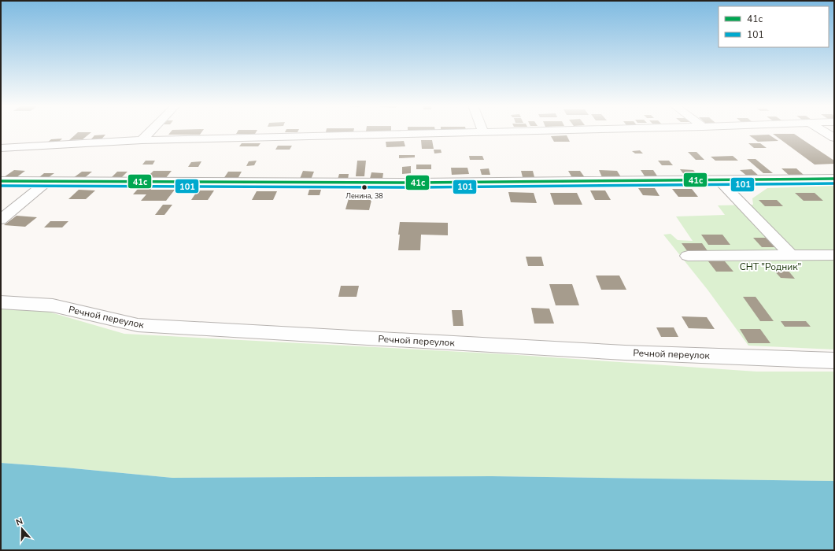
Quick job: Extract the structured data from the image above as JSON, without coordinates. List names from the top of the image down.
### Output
{
  "streets": {
    "street": ["Речной переулок"]
  },
  "parks": ["СНТ \"Родник\""],
  "places": ["Ленина, 38"],
  "lines": ["transit line 41с", "transit line 101"],
  "legend": ["41с", "101"],
  "north": "top"
}
